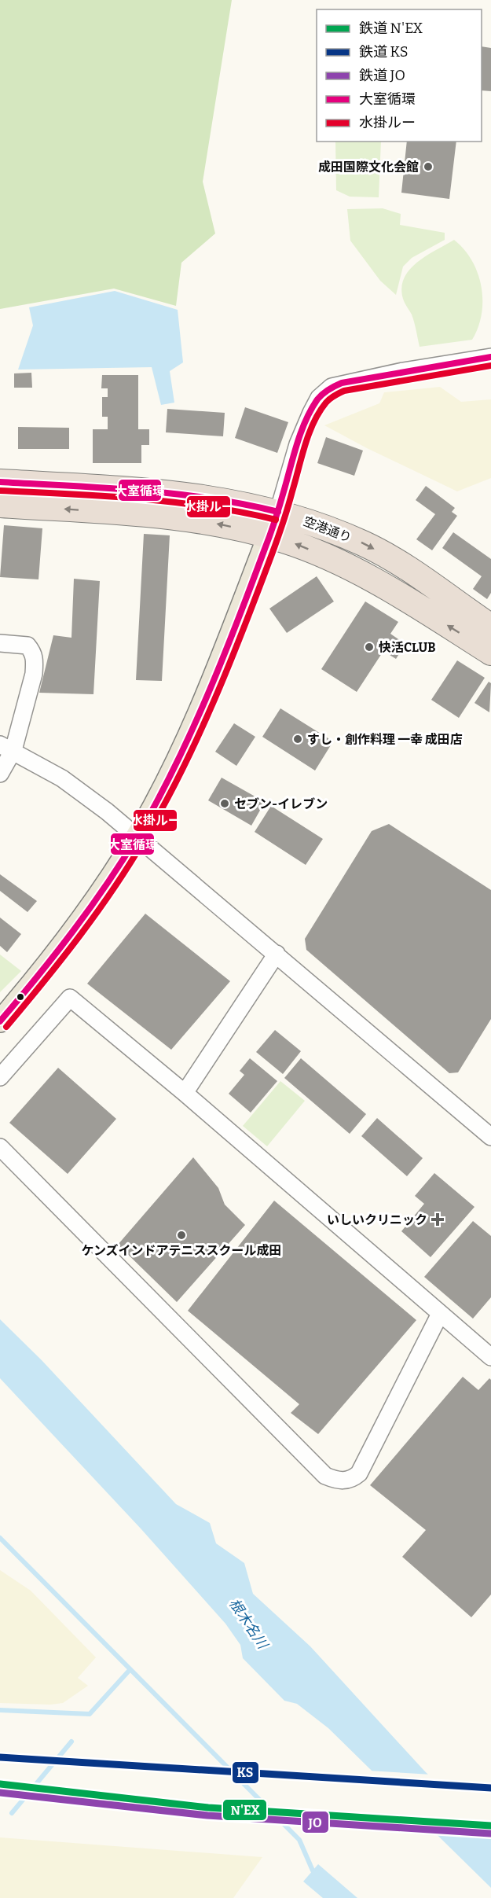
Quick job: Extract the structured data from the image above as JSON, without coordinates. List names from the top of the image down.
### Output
{
  "streets": {
    "highway": ["空港通り"]
  },
  "water": ["根木名川"],
  "places": {
    "other": [
      "成田国際文化会館",
      "快活CLUB",
      "すし・創作料理 一幸 成田店",
      "セブン-イレブン",
      "ケンズインドアテニススクール成田"
    ],
    "health": ["いしいクリニック"]
  },
  "lines": [
    "transit line 大室循環",
    "transit line 水掛ルー",
    "rail line KS",
    "rail line N'EX",
    "rail line JO"
  ],
  "legend": [
    "鉄道 N'EX",
    "鉄道 KS",
    "鉄道 JO",
    "大室循環",
    "水掛ルー"
  ]
}
